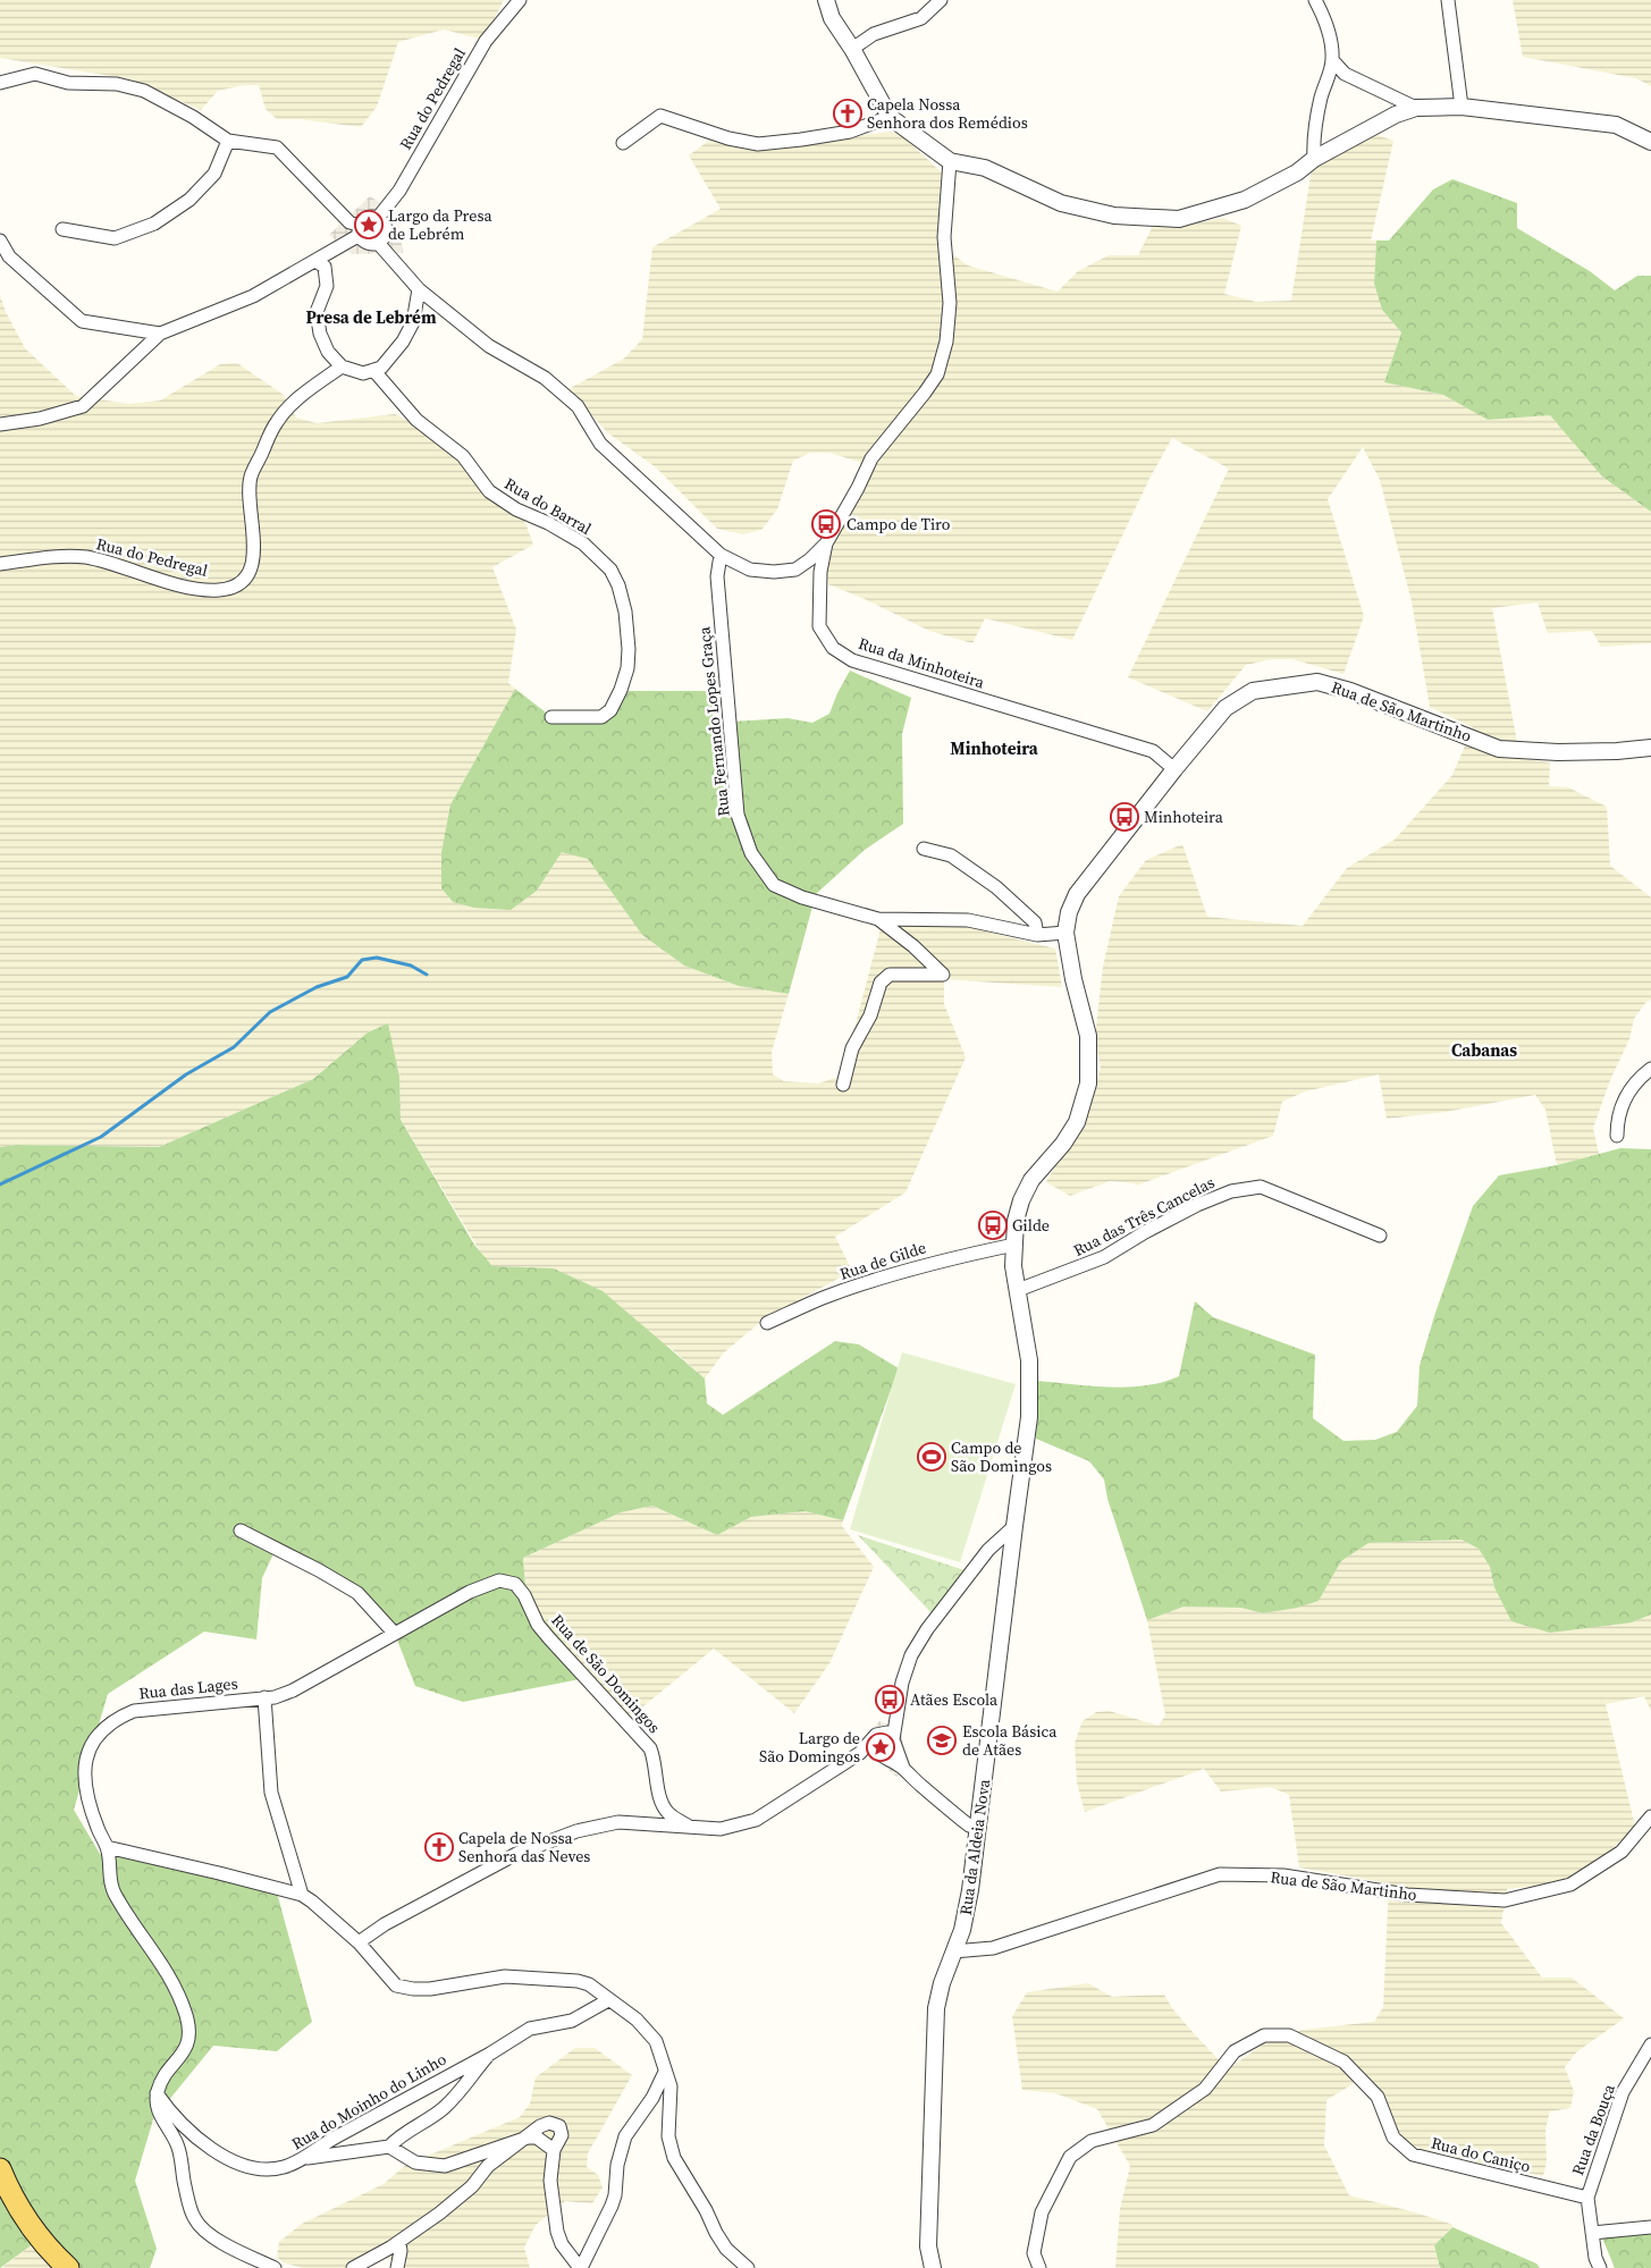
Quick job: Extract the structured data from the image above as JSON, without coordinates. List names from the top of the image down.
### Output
{
  "streets": {
    "street": [
      "Rua do Pedregal",
      "Rua do Barral",
      "Rua da Minhoteira",
      "Rua de São Martinho",
      "Rua Fernando Lopes Graça",
      "Rua das Três Cancelas",
      "Rua de Gilde",
      "Rua de São Domingos",
      "Rua das Lages",
      "Rua da Aldeia Nova",
      "Rua do Moinho do Linho",
      "Rua da Bouça",
      "Rua do Caniço"
    ]
  },
  "crossings": [
    ["Rua da Minhoteira", "Rua de São Martinho"],
    ["Rua de São Martinho", "Rua Fernando Lopes Graça"],
    ["Rua de São Martinho", "Rua das Três Cancelas"],
    ["Rua de São Martinho", "Rua de Gilde"],
    ["Rua de São Martinho", "Rua da Aldeia Nova"],
    ["Rua das Três Cancelas", "Rua da Aldeia Nova"],
    ["Rua de São Domingos", "Rua das Lages"],
    ["Rua das Lages", "Rua do Moinho do Linho"],
    ["Rua da Bouça", "Rua do Caniço"]
  ],
  "districts": ["Presa de Lebrém", "Minhoteira", "Cabanas"],
  "places": {
    "church": ["Capela Nossa Senhora dos Remédios", "Capela de Nossa Senhora das Neves"],
    "place": ["Largo da Presa de Lebrém", "Largo de São Domingos"],
    "bus stop": [
      "Campo de Tiro",
      "Minhoteira",
      "Gilde",
      "Atães Escola"
    ],
    "sports": ["Campo de São Domingos"],
    "school or university": ["Escola Básica de Atães"]
  }
}
